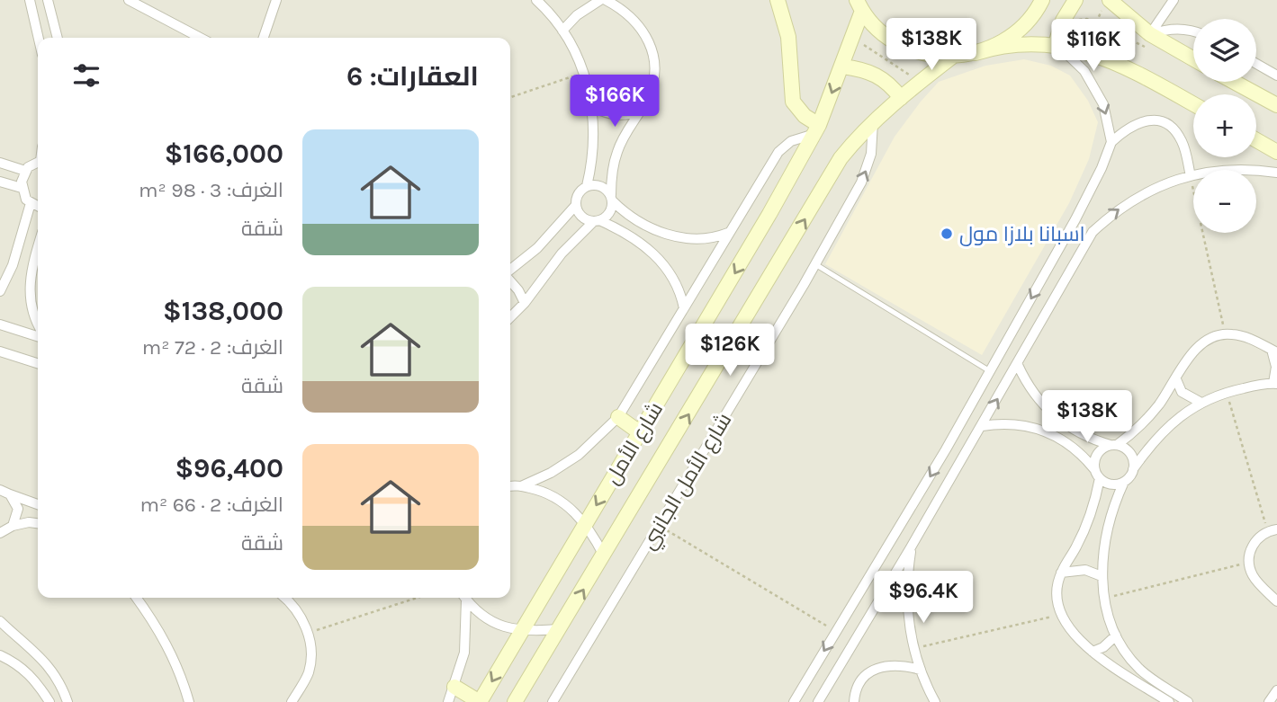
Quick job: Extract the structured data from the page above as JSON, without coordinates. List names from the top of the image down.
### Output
{
  "streets": {
    "main road": ["شارع الأمل"],
    "street": ["شارع الأمل الجانبي"]
  },
  "crossings": [
    ["شارع الأمل", "شارع الأمل الجانبي"]
  ],
  "places": ["اسبانا بلازا مول"],
  "page": {
    "price": [
      "$138K",
      "$116K",
      "$166K",
      "$126K",
      "$138K",
      "$96.4K"
    ],
    "map_buttons": ["+", "−"],
    "heading": "العقارات: 6",
    "list": [
      {
        "name": "$166,000",
        "note": "الغرف: 3 · 98 m² · شقة"
      },
      {
        "name": "$138,000",
        "note": "الغرف: 2 · 72 m² · شقة"
      },
      {
        "name": "$96,400",
        "note": "الغرف: 2 · 66 m² · شقة"
      }
    ]
  }
}
